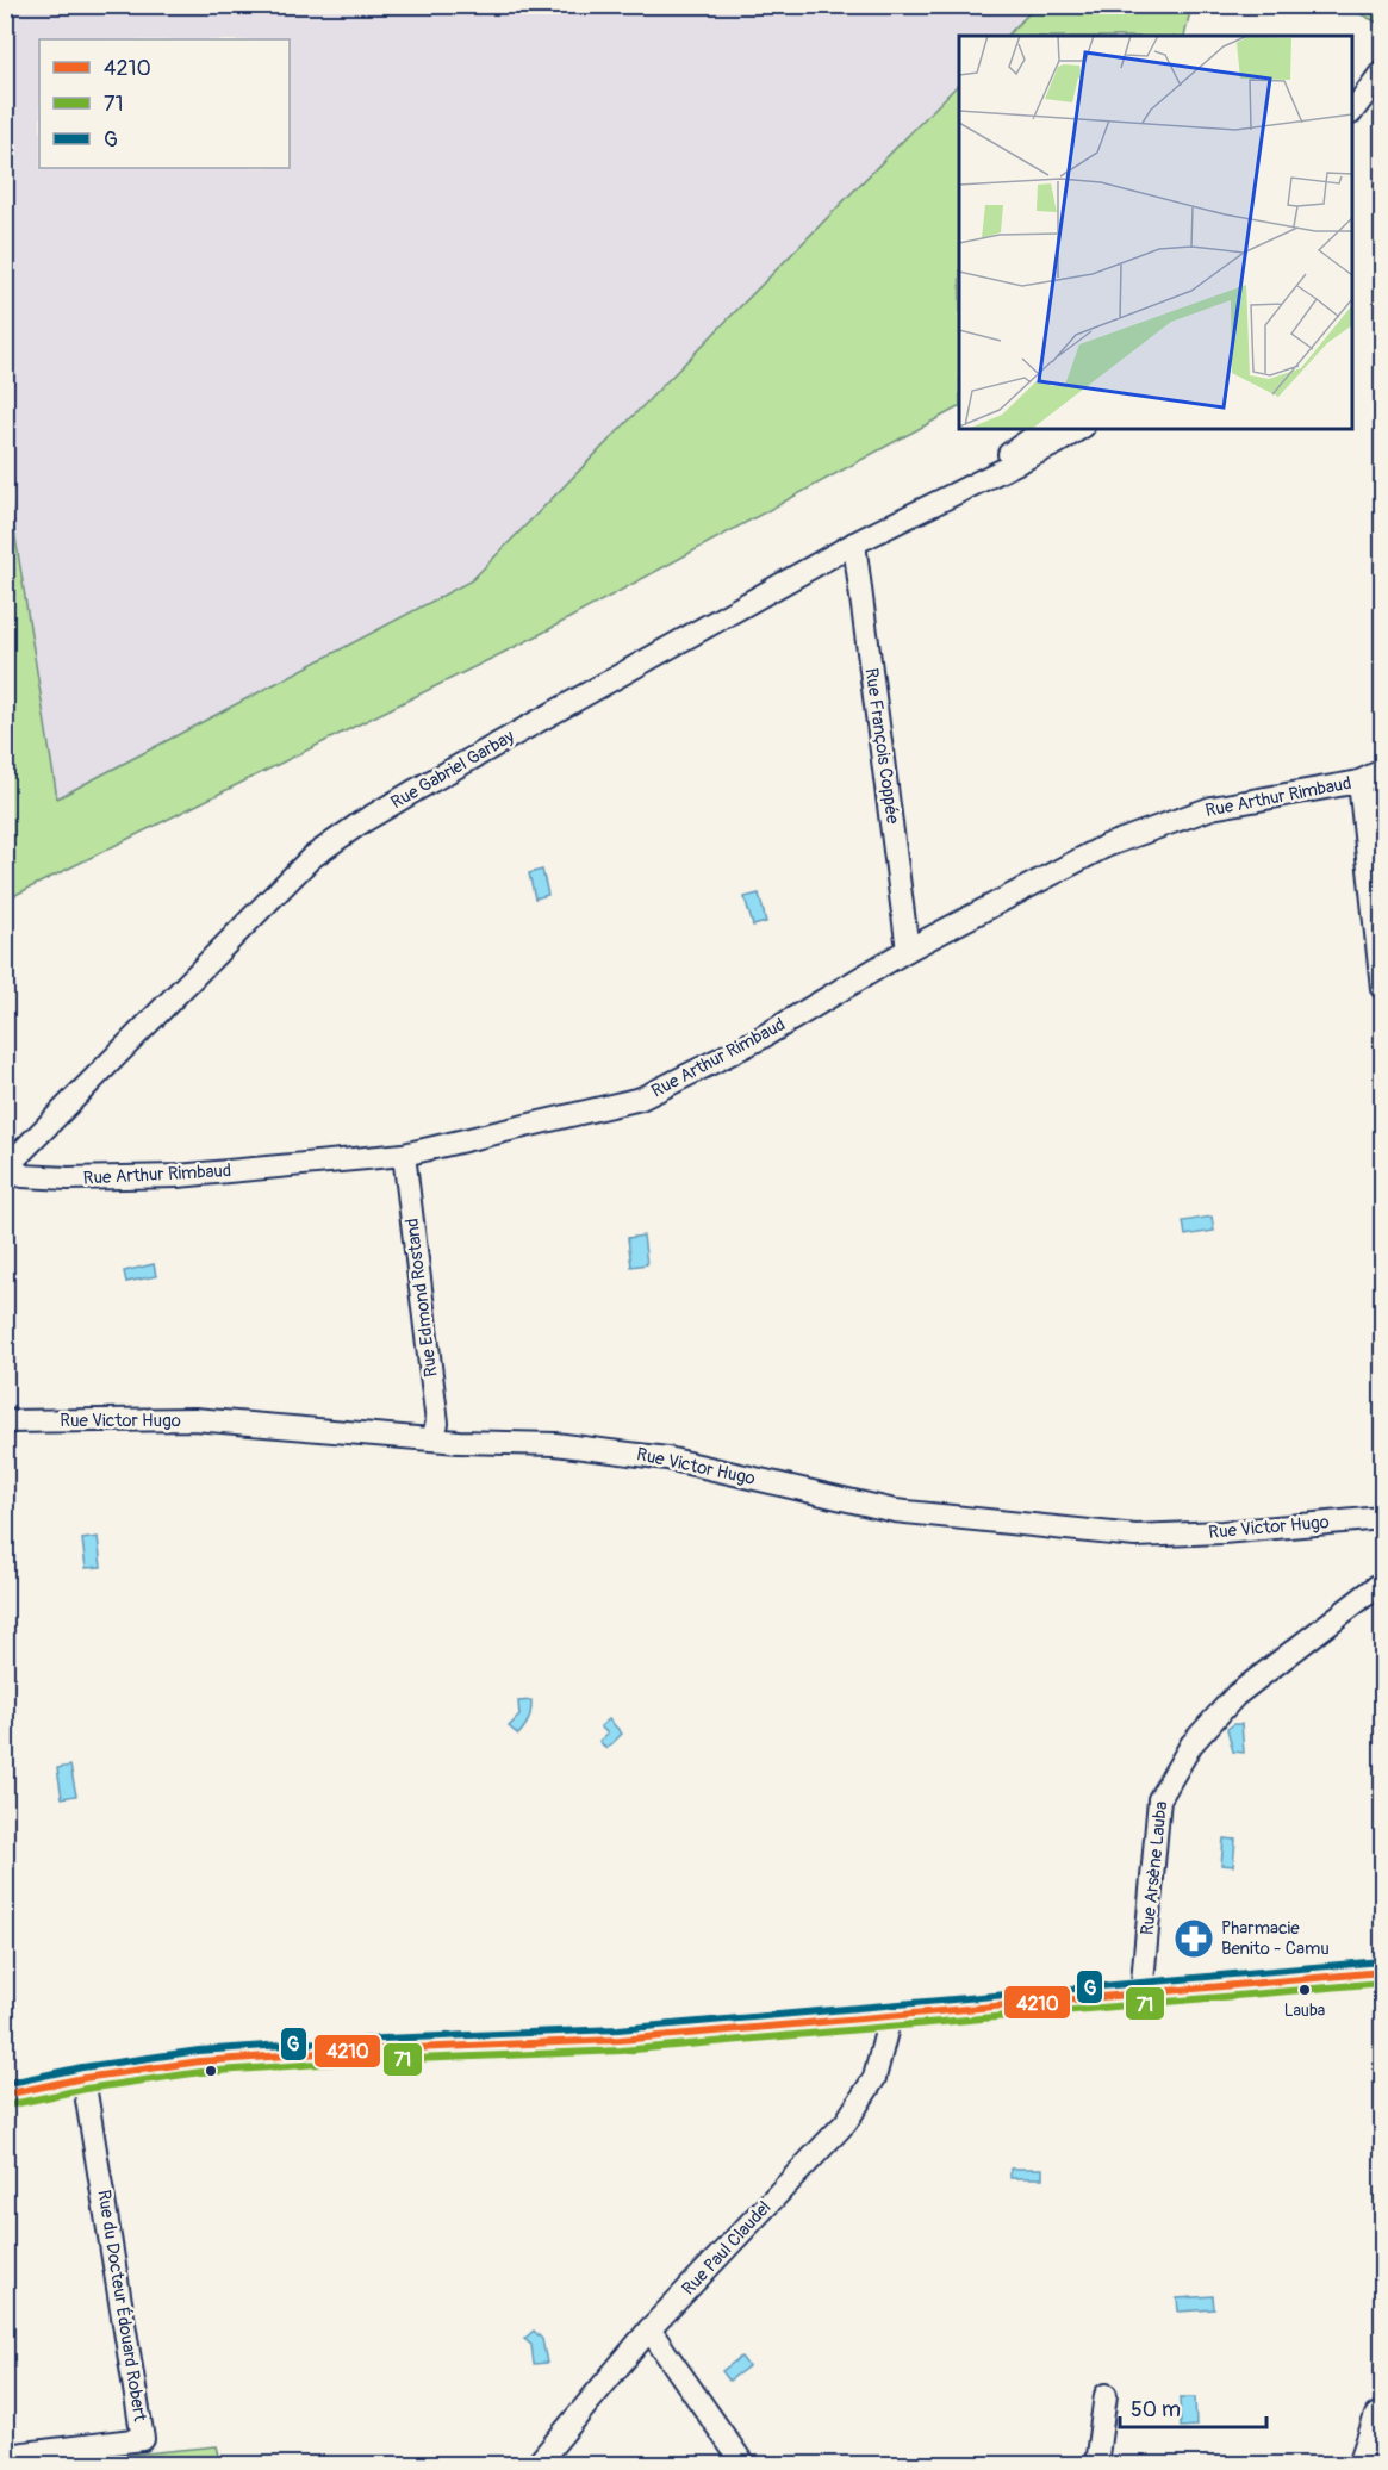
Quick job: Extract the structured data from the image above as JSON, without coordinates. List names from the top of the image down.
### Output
{
  "streets": {
    "street": [
      "Rue François Coppée",
      "Rue Gabriel Garbay",
      "Rue Arthur Rimbaud",
      "Rue Edmond Rostand",
      "Rue Victor Hugo",
      "Rue Arsène Lauba",
      "Rue Paul Claudel",
      "Rue du Docteur Édouard Robert"
    ]
  },
  "crossings": [
    ["Rue François Coppée", "Rue Gabriel Garbay"],
    ["Rue François Coppée", "Rue Arthur Rimbaud"],
    ["Rue Gabriel Garbay", "Rue Arthur Rimbaud"],
    ["Rue Arthur Rimbaud", "Rue Edmond Rostand"],
    ["Rue Edmond Rostand", "Rue Victor Hugo"]
  ],
  "places": {
    "pharmacy": ["Pharmacie Benito - Camu"],
    "other": ["Lauba"]
  },
  "lines": ["transit line G", "transit line 4210", "transit line 71"],
  "legend": ["4210", "71", "G"],
  "scale_bar": "50 m"
}
